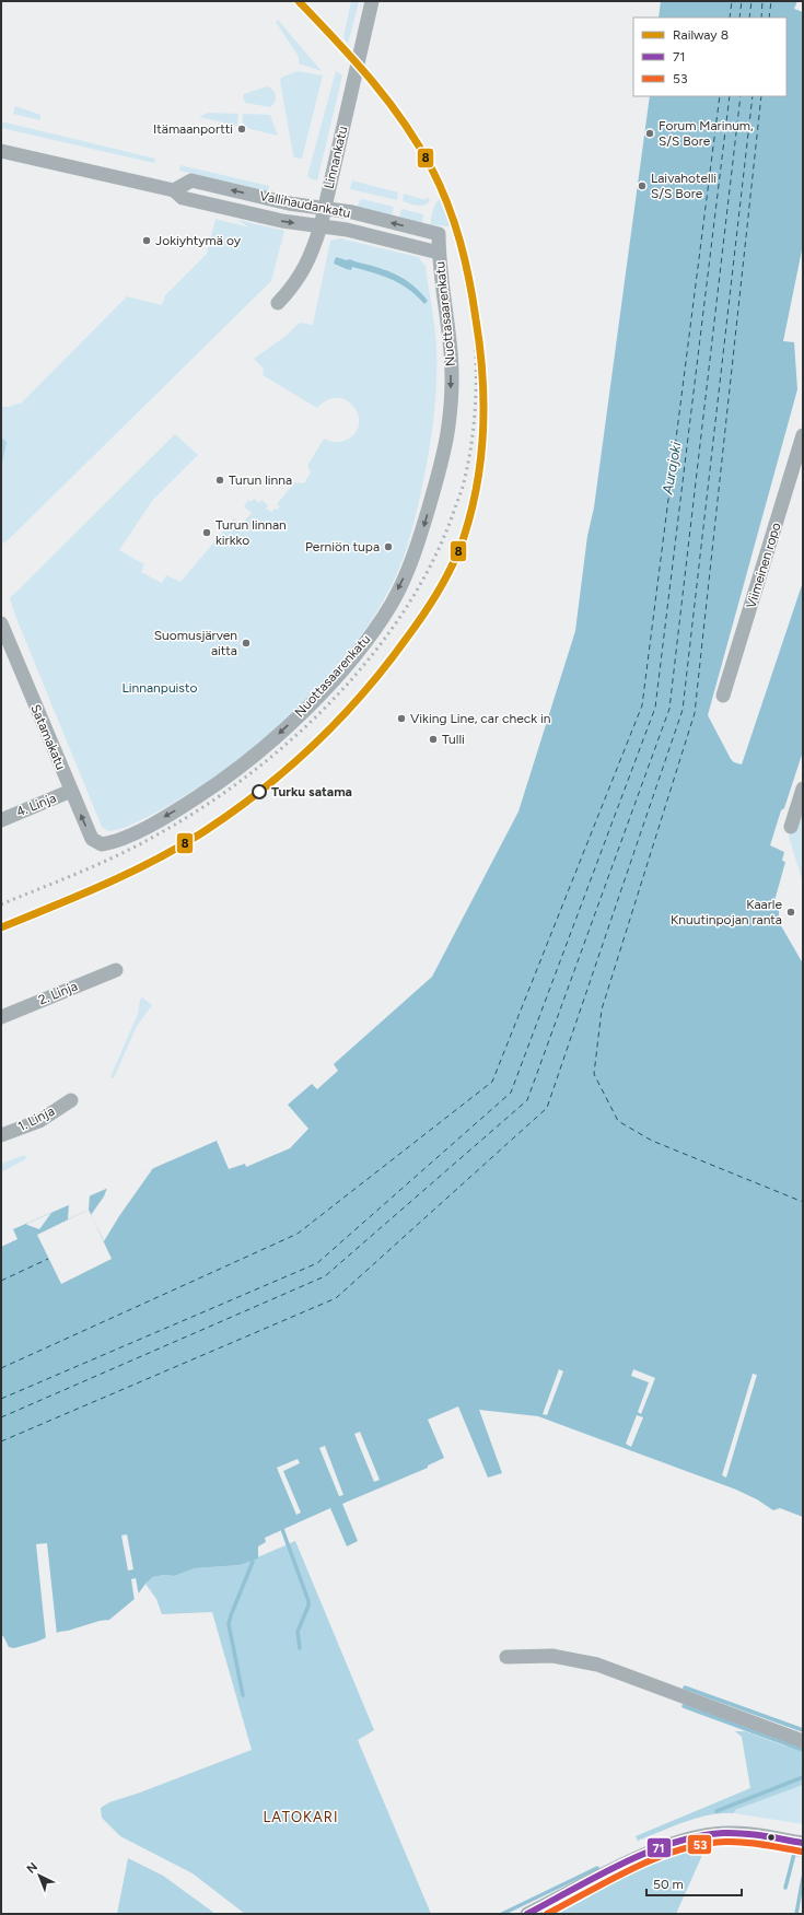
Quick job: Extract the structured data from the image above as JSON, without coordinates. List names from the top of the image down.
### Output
{
  "streets": {
    "street": [
      "Linnankatu",
      "Vallihaudankatu",
      "Nuottasaarenkatu",
      "Viimeinen ropo",
      "Satamakatu",
      "4. Linja",
      "2. Linja",
      "1. Linja"
    ]
  },
  "crossings": [
    ["Linnankatu", "Vallihaudankatu"],
    ["Vallihaudankatu", "Nuottasaarenkatu"],
    ["Nuottasaarenkatu", "Satamakatu"],
    ["Satamakatu", "4. Linja"]
  ],
  "one_way": ["Nuottasaarenkatu"],
  "districts": ["LATOKARI"],
  "water": ["Aurajoki"],
  "parks": ["Linnanpuisto"],
  "places": [
    "Itämaanportti",
    "Forum Marinum, S/S Bore",
    "Laivahotelli S/S Bore",
    "Jokiyhtymä oy",
    "Turun linna",
    "Turun linnan kirkko",
    "Perniön tupa",
    "Suomusjärven aitta",
    "Viking Line, car check in",
    "Tulli",
    "Turku satama",
    "Kaarle Knuutinpojan ranta"
  ],
  "lines": ["rail line 8", "transit line 71", "transit line 53"],
  "legend": ["Railway 8", "71", "53"],
  "scale_bar": "50 m",
  "north": "top left"
}
